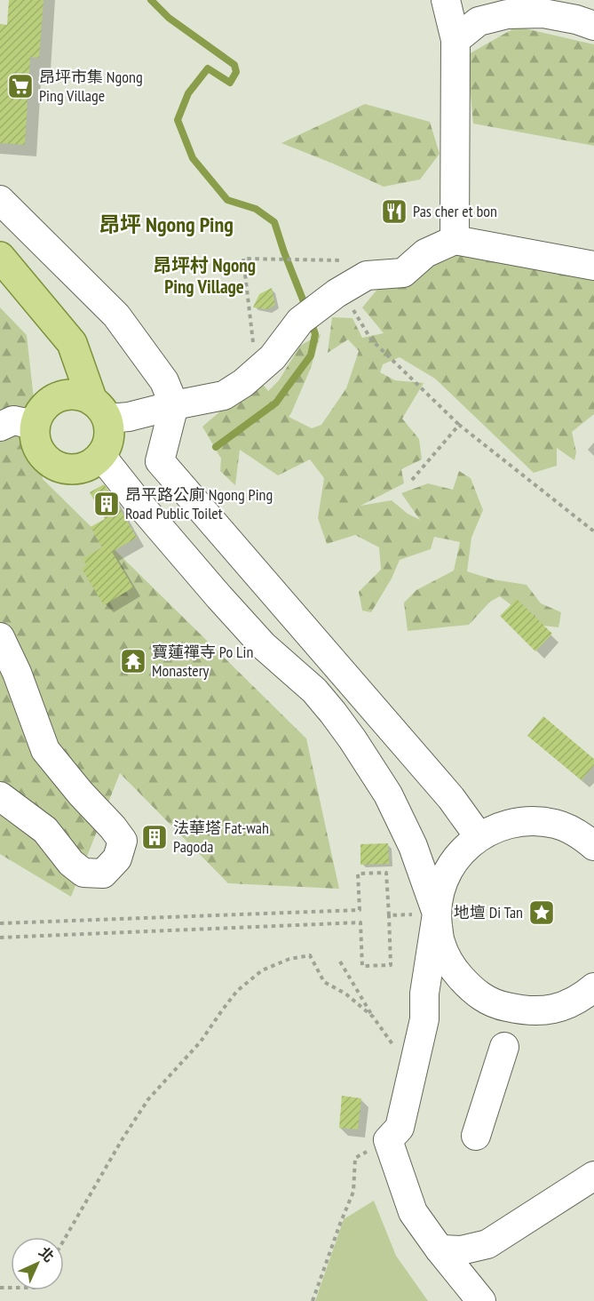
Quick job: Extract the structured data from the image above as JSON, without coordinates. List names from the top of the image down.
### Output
{
  "districts": ["昂坪 Ngong Ping", "昂坪村 Ngong Ping Village"],
  "places": {
    "supermarket": ["昂坪市集 Ngong Ping Village"],
    "restaurant": ["Pas cher et bon"],
    "building": ["昂平路公廁 Ngong Ping Road Public Toilet", "法華塔 Fat-wah Pagoda"],
    "temple": ["寶蓮禪寺 Po Lin Monastery"],
    "place": ["地壇 Di Tan"]
  },
  "north": "top right"
}
